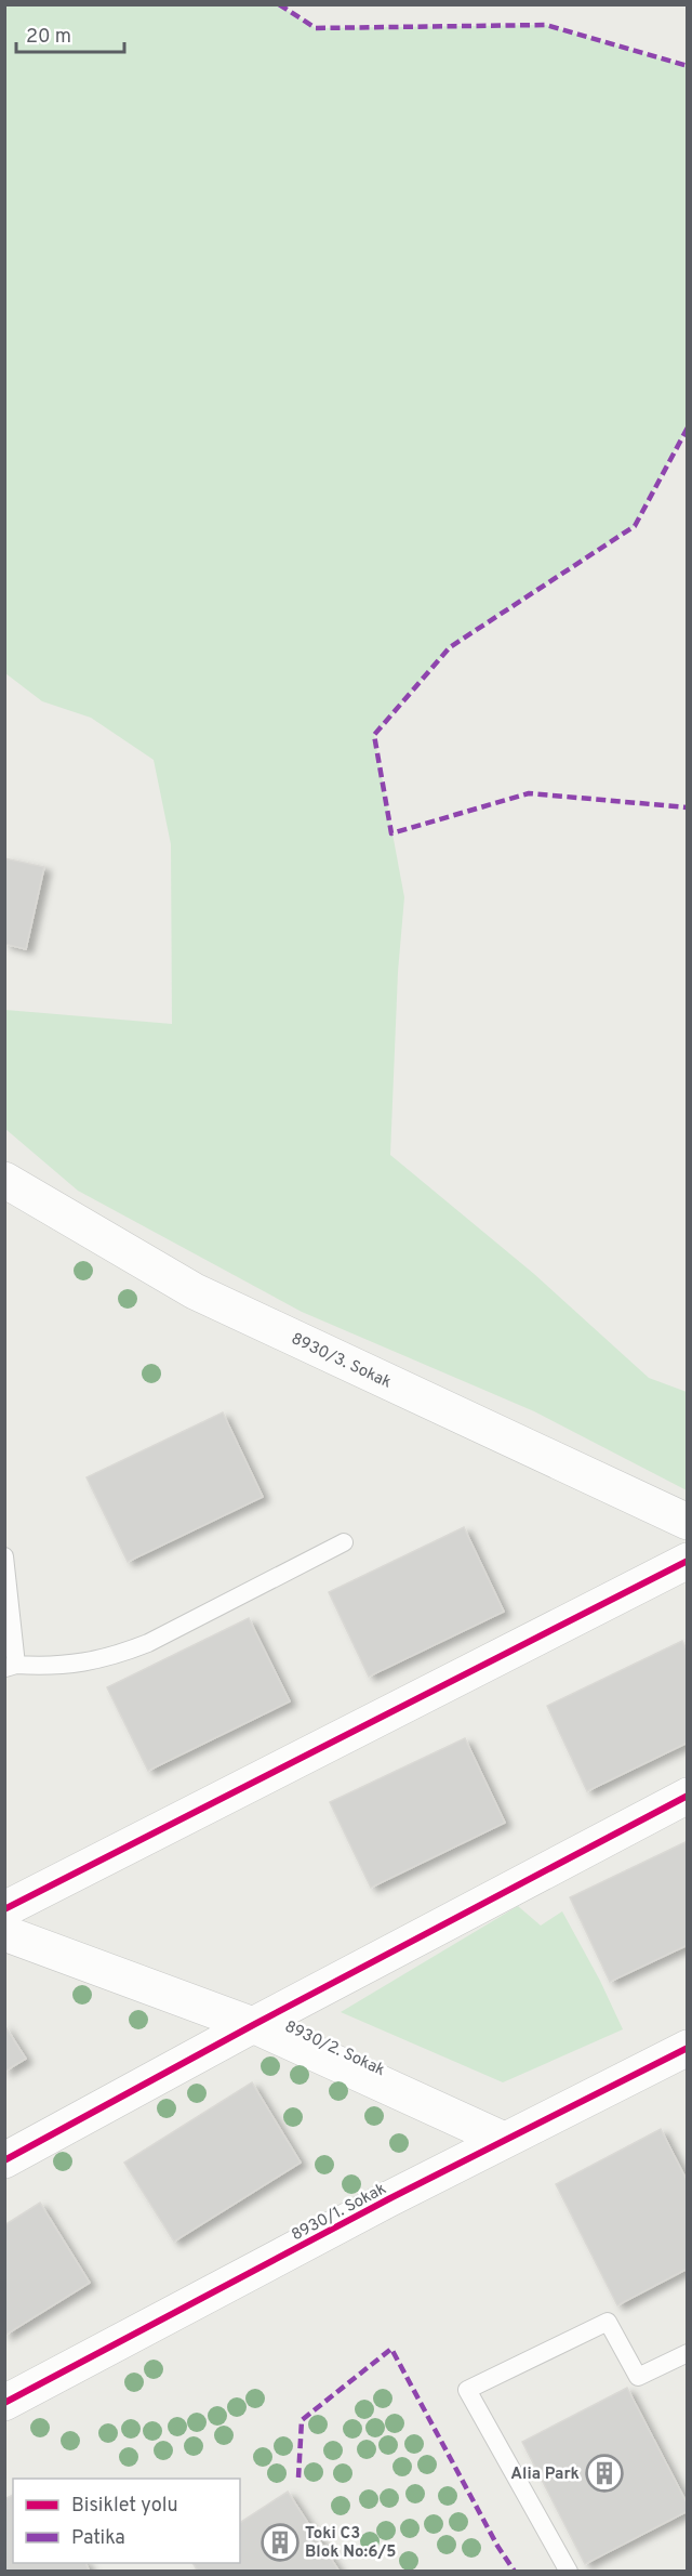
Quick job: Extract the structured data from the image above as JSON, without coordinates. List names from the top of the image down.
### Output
{
  "streets": {
    "street": ["8930/3. Sokak", "8930/2. Sokak", "8930/1. Sokak"]
  },
  "crossings": [
    ["8930/2. Sokak", "8930/1. Sokak"]
  ],
  "places": {
    "building": ["Alia Park", "Toki C3 Blok No:6/5"]
  },
  "legend": ["Bisiklet yolu", "Patika"],
  "scale_bar": "20 m"
}
